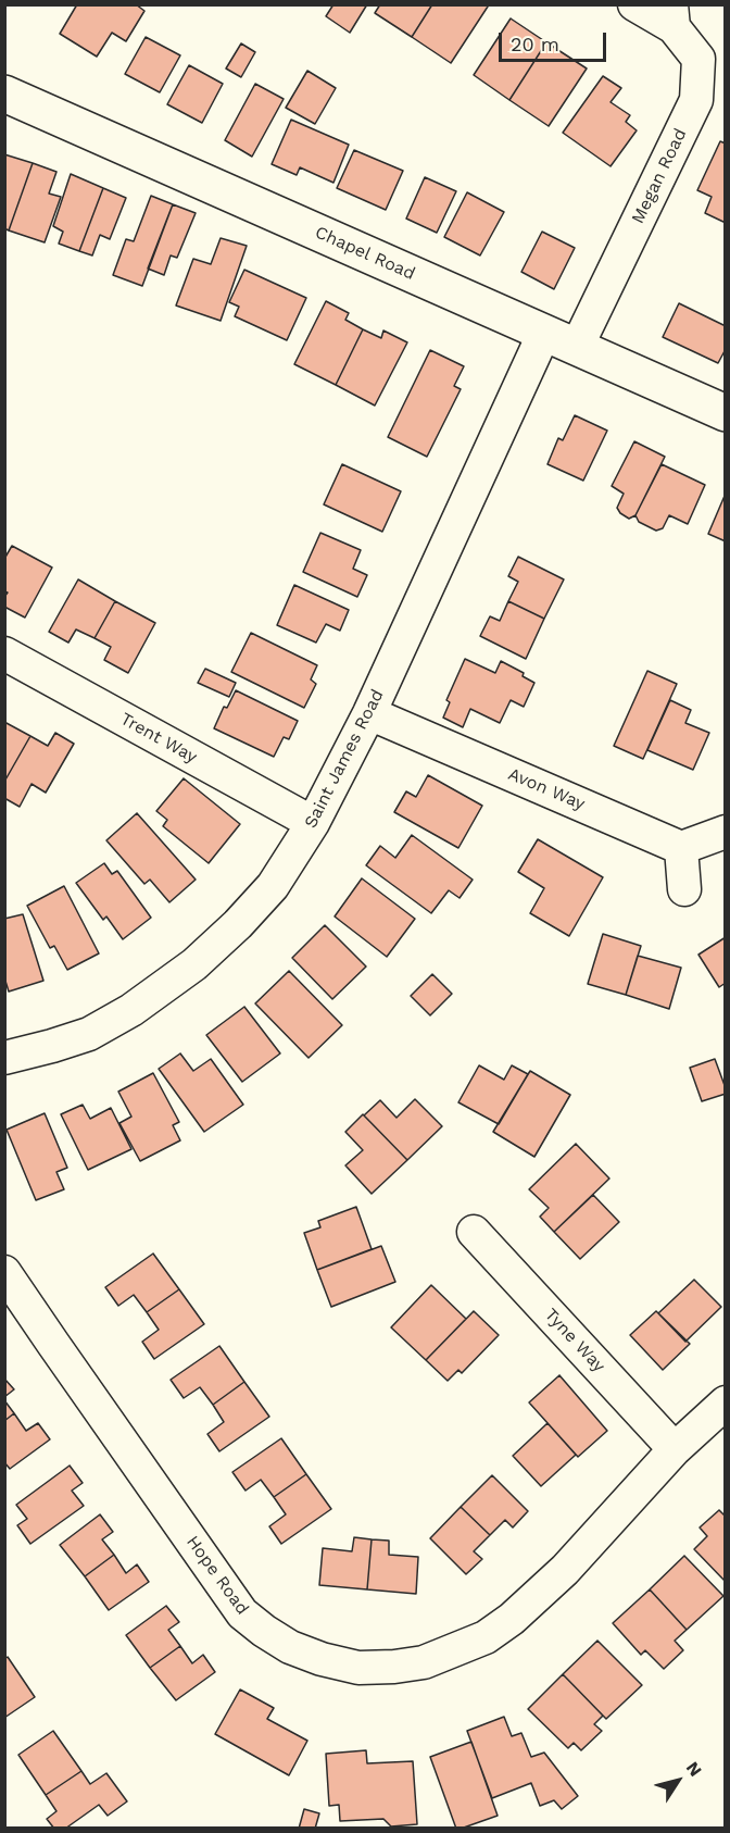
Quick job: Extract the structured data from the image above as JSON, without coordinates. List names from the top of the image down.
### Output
{
  "streets": {
    "street": [
      "Megan Road",
      "Chapel Road",
      "Trent Way",
      "Saint James Road",
      "Avon Way",
      "Tyne Way",
      "Hope Road"
    ]
  },
  "crossings": [
    ["Megan Road", "Chapel Road"],
    ["Chapel Road", "Saint James Road"],
    ["Trent Way", "Saint James Road"],
    ["Saint James Road", "Avon Way"],
    ["Tyne Way", "Hope Road"]
  ],
  "scale_bar": "20 m",
  "north": "top right"
}
